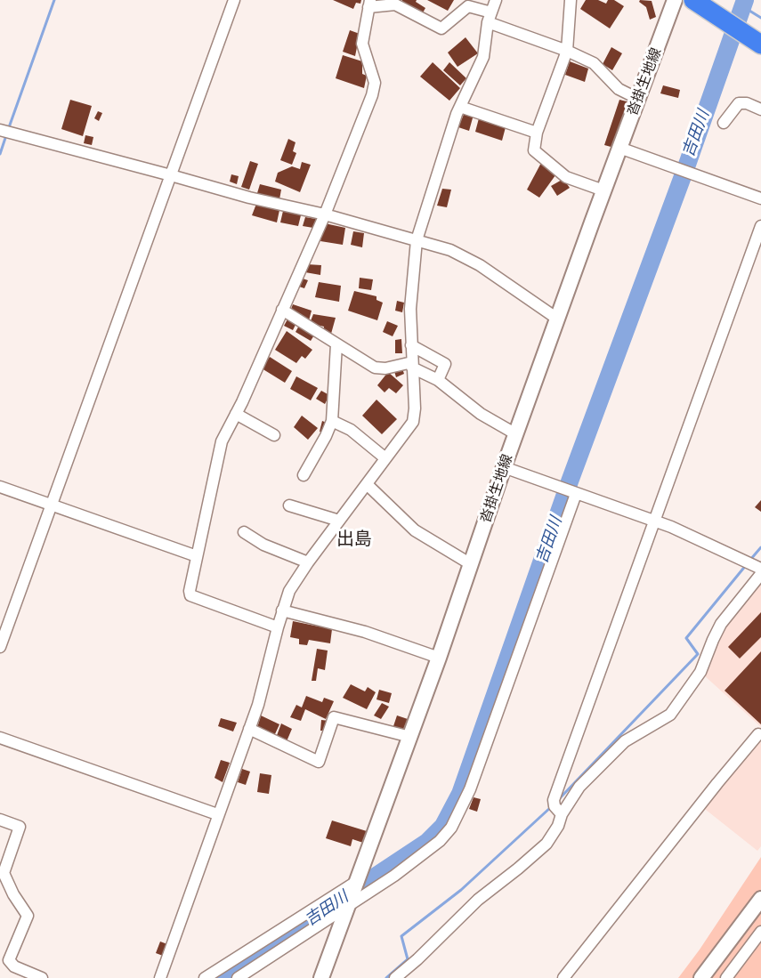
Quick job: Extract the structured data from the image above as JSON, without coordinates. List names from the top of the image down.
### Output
{
  "streets": {
    "main road": ["沓掛生地線"]
  },
  "districts": ["出島"],
  "water": ["吉田川"]
}
